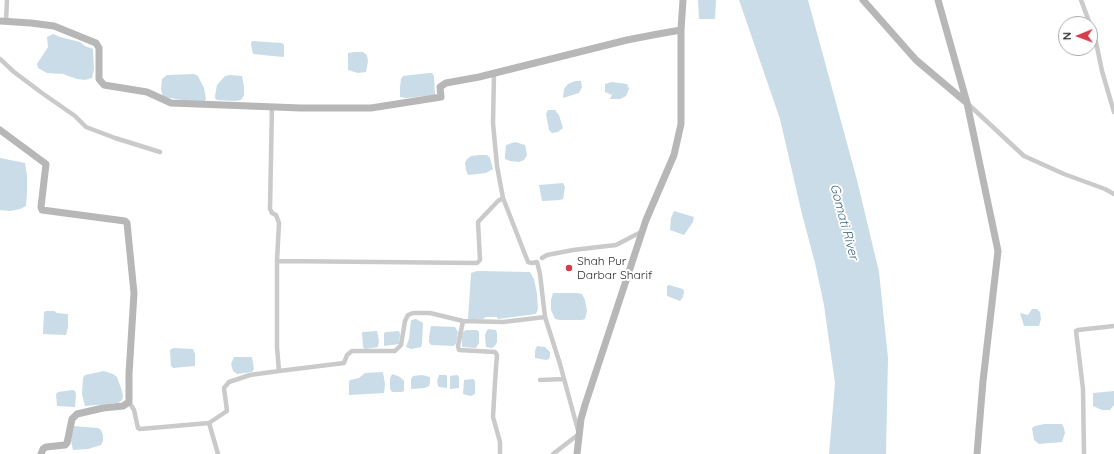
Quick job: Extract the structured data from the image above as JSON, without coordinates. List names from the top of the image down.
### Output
{
  "water": ["Gomati River"],
  "places": ["Shah Pur Darbar Sharif"],
  "north": "left"
}
